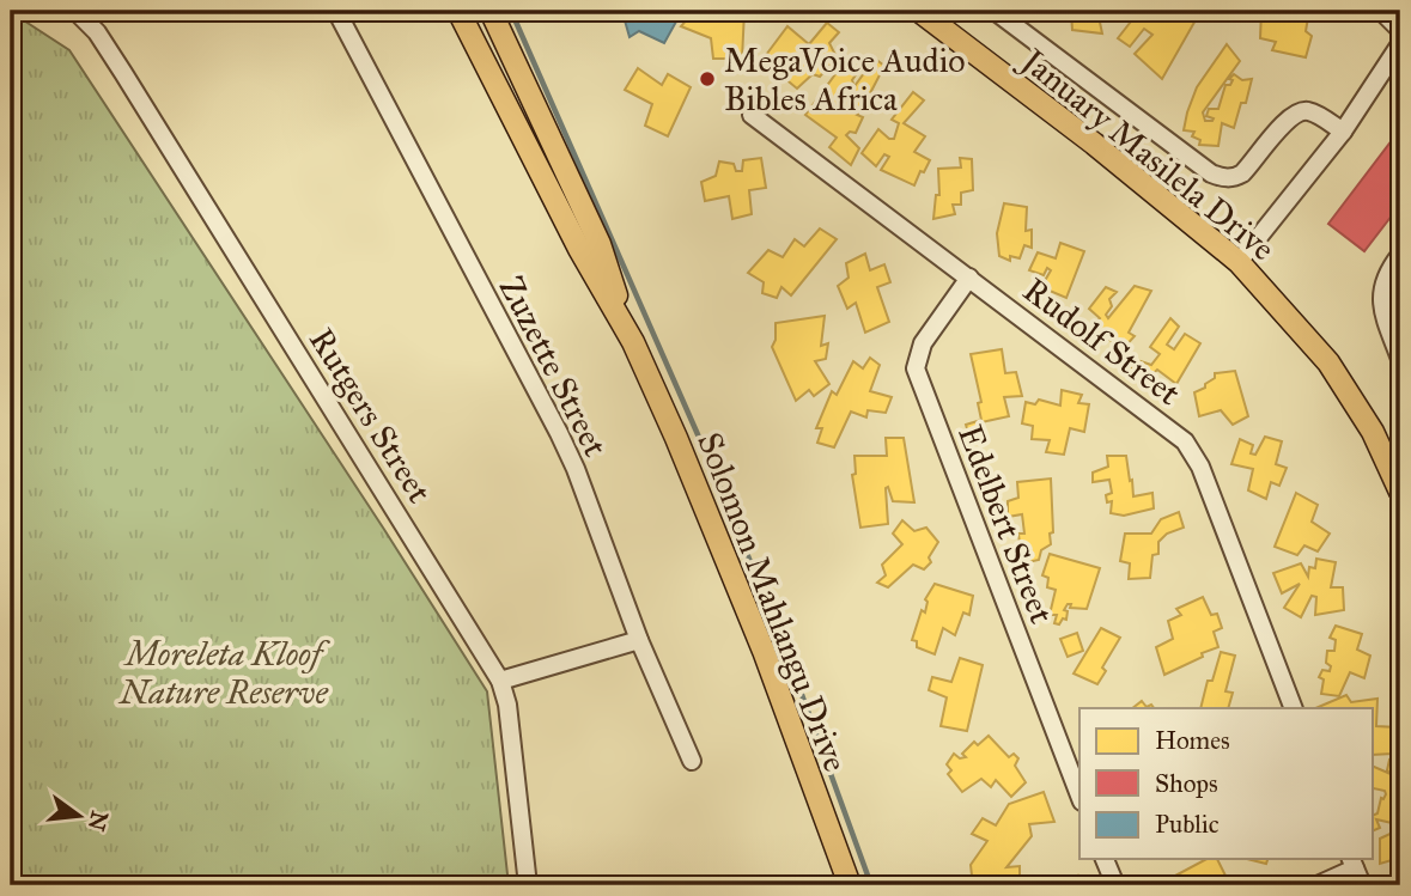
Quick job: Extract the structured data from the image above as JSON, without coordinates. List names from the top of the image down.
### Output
{
  "streets": {
    "main road": ["January Masilela Drive", "Solomon Mahlangu Drive"],
    "street": [
      "Rudolf Street",
      "Zuzette Street",
      "Rutgers Street",
      "Edelbert Street"
    ]
  },
  "crossings": [
    ["Rudolf Street", "Edelbert Street"]
  ],
  "parks": ["Moreleta Kloof Nature Reserve"],
  "places": ["MegaVoice Audio Bibles Africa"],
  "legend": ["Homes", "Shops", "Public"],
  "north": "right"
}
